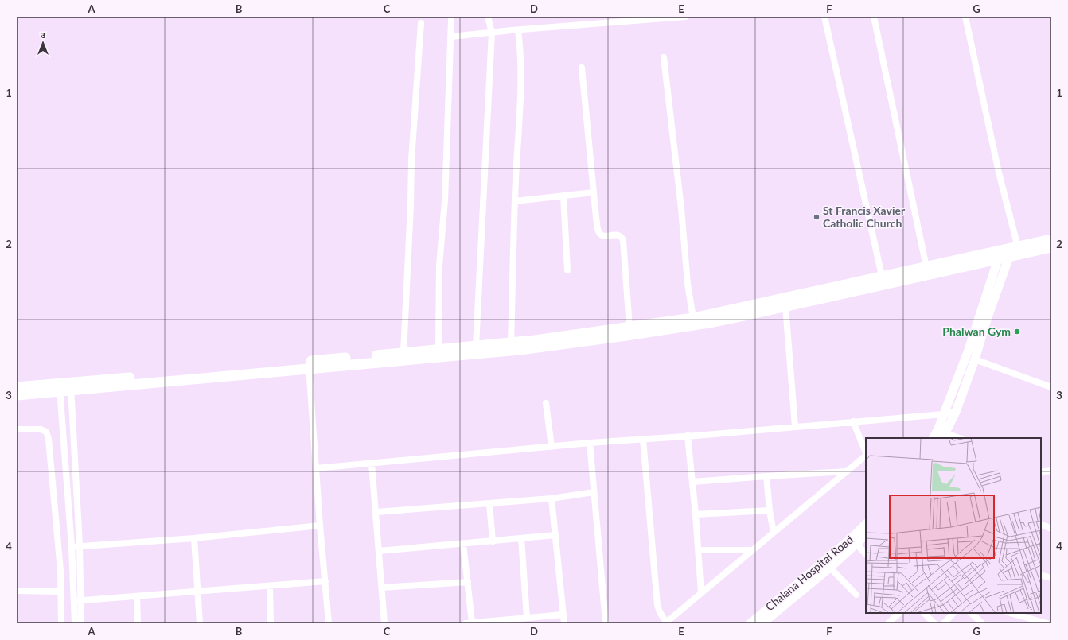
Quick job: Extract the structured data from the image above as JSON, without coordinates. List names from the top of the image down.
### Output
{
  "streets": {
    "street": ["Chalana Hospital Road"]
  },
  "places": ["St Francis Xavier Catholic Church", "Phalwan Gym"],
  "north": "top",
  "grid": {
    "columns": [
      "A",
      "B",
      "C",
      "D",
      "E",
      "F",
      "G"
    ],
    "rows": [
      "1",
      "2",
      "3",
      "4"
    ]
  }
}
